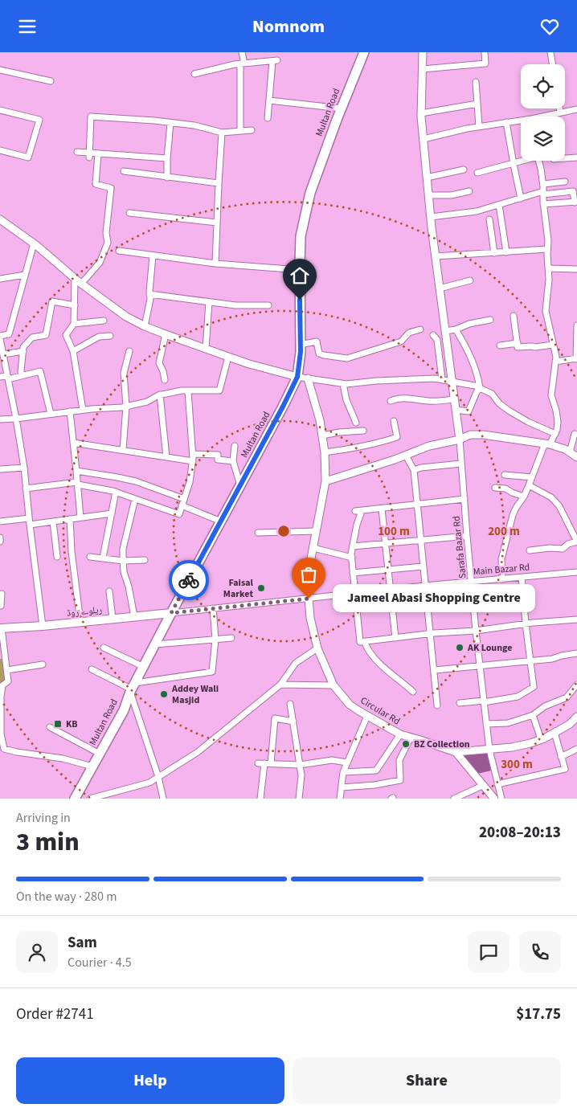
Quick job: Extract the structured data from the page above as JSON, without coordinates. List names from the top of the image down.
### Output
{
  "streets": {
    "main road": ["Multan Road", "ریلوے روڈ"],
    "street": ["Sarafa Bazar Rd", "Main Bazar Rd", "Circular Rd"]
  },
  "crossings": [
    ["Multan Road", "Main Bazar Rd"],
    ["Multan Road", "ریلوے روڈ"],
    ["Sarafa Bazar Rd", "Main Bazar Rd"],
    ["Sarafa Bazar Rd", "Circular Rd"],
    ["Main Bazar Rd", "ریلوے روڈ"],
    ["Main Bazar Rd", "Circular Rd"]
  ],
  "places": {
    "other": [
      "Faisal Market",
      "Jameel Abasi Shopping Centre",
      "AK Lounge",
      "Addey Wali Masjid",
      "BZ Collection"
    ],
    "transit": ["KB"]
  },
  "page": {
    "header": "Nomnom",
    "bubble": "Jameel Abasi Shopping Centre",
    "heading": ["3 min", "Arriving in", "20:08–20:13"],
    "panel": [
      "Sam",
      "Courier · 4.5",
      "Order #2741",
      "$17.75"
    ],
    "bar": "On the way · 280 m",
    "buttons": ["Help", "Share"]
  },
  "rings": ["100 m", "200 m", "300 m"]
}
